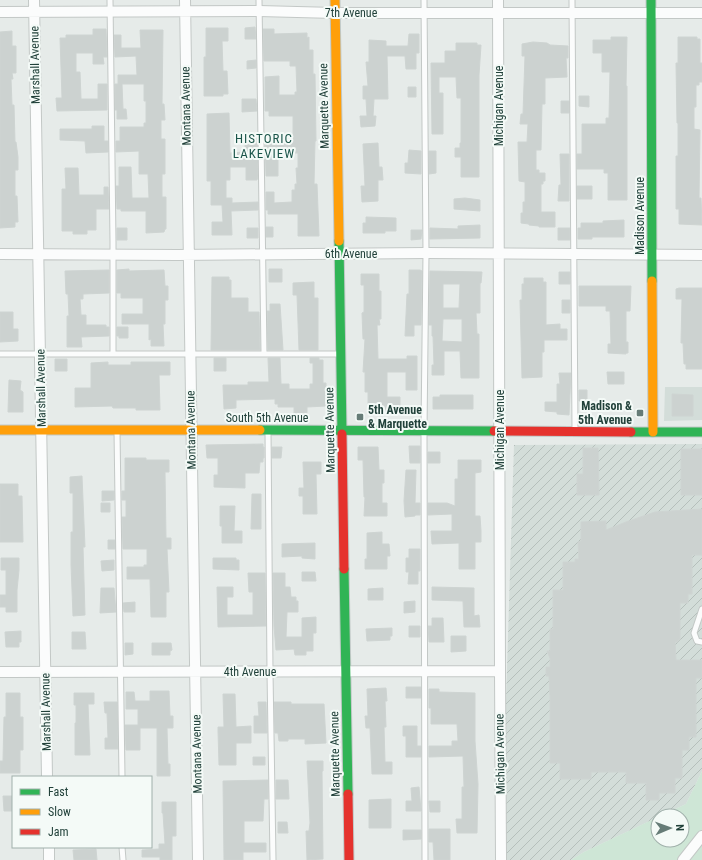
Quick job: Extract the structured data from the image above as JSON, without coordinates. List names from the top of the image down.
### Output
{
  "streets": {
    "street": [
      "7th Avenue",
      "Marshall Avenue",
      "Montana Avenue",
      "Marquette Avenue",
      "Michigan Avenue",
      "Madison Avenue",
      "6th Avenue",
      "South 5th Avenue",
      "4th Avenue"
    ]
  },
  "crossings": [
    ["7th Avenue", "Marshall Avenue"],
    ["7th Avenue", "Montana Avenue"],
    ["7th Avenue", "Marquette Avenue"],
    ["7th Avenue", "Michigan Avenue"],
    ["7th Avenue", "Madison Avenue"],
    ["Marshall Avenue", "6th Avenue"],
    ["Marshall Avenue", "South 5th Avenue"],
    ["Marshall Avenue", "4th Avenue"],
    ["Montana Avenue", "6th Avenue"],
    ["Montana Avenue", "South 5th Avenue"],
    ["Montana Avenue", "4th Avenue"],
    ["Marquette Avenue", "6th Avenue"],
    ["Marquette Avenue", "South 5th Avenue"],
    ["Marquette Avenue", "4th Avenue"],
    ["Michigan Avenue", "6th Avenue"],
    ["Michigan Avenue", "South 5th Avenue"],
    ["Michigan Avenue", "4th Avenue"],
    ["Madison Avenue", "6th Avenue"],
    ["Madison Avenue", "South 5th Avenue"]
  ],
  "districts": ["HISTORIC LAKEVIEW"],
  "places": {
    "transit": ["Madison & 5th Avenue", "5th Avenue & Marquette"]
  },
  "legend": ["Fast", "Slow", "Jam"],
  "north": "right"
}
